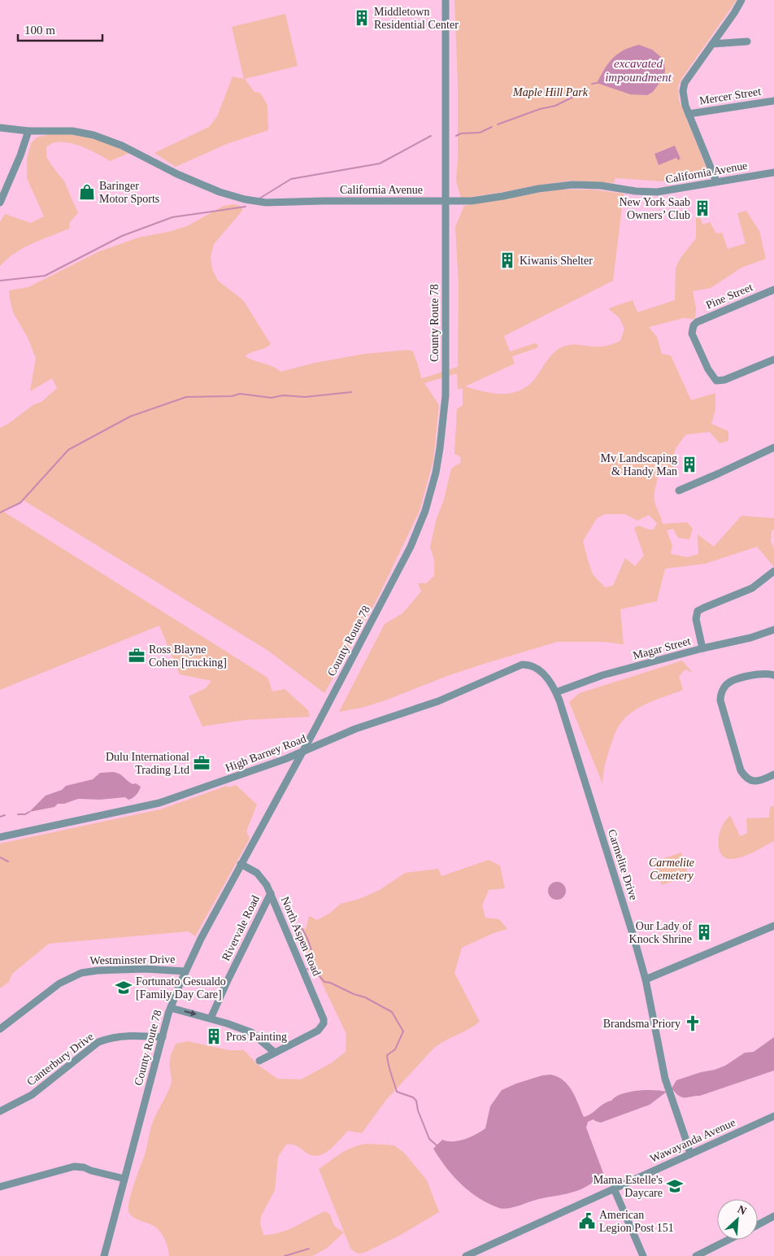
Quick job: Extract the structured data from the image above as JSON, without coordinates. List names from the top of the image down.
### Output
{
  "streets": {
    "street": [
      "Mercer Street",
      "California Avenue",
      "Pine Street",
      "County Route 78",
      "Magar Street",
      "High Barney Road",
      "Carmelite Drive",
      "Rivervale Road",
      "North Aspen Road",
      "Westminster Drive",
      "Canterbury Drive",
      "Wawayanda Avenue"
    ]
  },
  "crossings": [
    ["California Avenue", "County Route 78"],
    ["County Route 78", "High Barney Road"],
    ["County Route 78", "North Aspen Road"],
    ["County Route 78", "Westminster Drive"],
    ["County Route 78", "Canterbury Drive"],
    ["Magar Street", "Carmelite Drive"],
    ["High Barney Road", "Carmelite Drive"],
    ["Carmelite Drive", "Wawayanda Avenue"],
    ["Rivervale Road", "North Aspen Road"]
  ],
  "water": ["excavated impoundment"],
  "parks": ["Maple Hill Park", "Carmelite Cemetery"],
  "places": {
    "building": [
      "Middletown Residential Center",
      "New York Saab Owners’ Club",
      "Kiwanis Shelter",
      "Mv Landscaping & Handy Man",
      "Our Lady of Knock Shrine",
      "Pros Painting"
    ],
    "shop": ["Baringer Motor Sports"],
    "office": ["Ross Blayne Cohen [trucking]", "Dulu International Trading Ltd"],
    "school or university": ["Fortunato Gesualdo [Family Day Care]", "Mama Estelle's Daycare"],
    "church": ["Brandsma Priory"],
    "public building": ["American Legion Post 151"]
  },
  "scale_bar": "100 m",
  "north": "top right"
}
